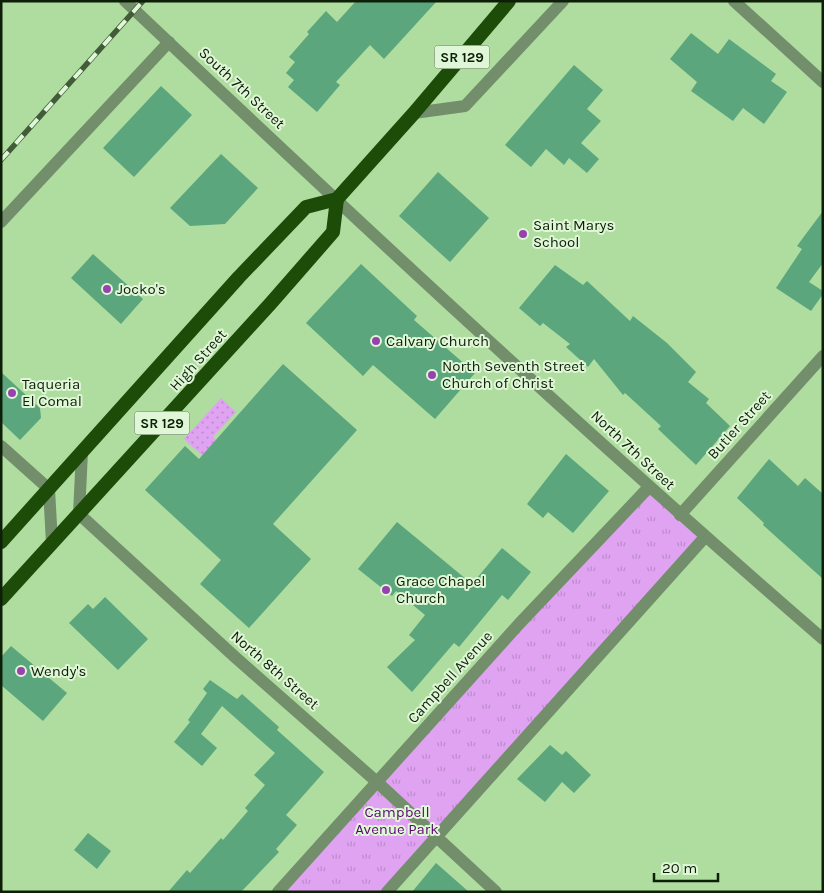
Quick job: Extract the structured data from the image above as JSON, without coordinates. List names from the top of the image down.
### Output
{
  "streets": {
    "highway": ["SR 129", "High Street"],
    "street": [
      "South 7th Street",
      "Butler Street",
      "North 7th Street",
      "North 8th Street",
      "Campbell Avenue"
    ]
  },
  "crossings": [
    ["SR 129", "South 7th Street"],
    ["SR 129", "High Street"],
    ["SR 129", "North 7th Street"],
    ["South 7th Street", "High Street"],
    ["South 7th Street", "North 7th Street"],
    ["High Street", "North 7th Street"],
    ["High Street", "North 8th Street"],
    ["Butler Street", "North 7th Street"],
    ["North 7th Street", "Campbell Avenue"],
    ["North 8th Street", "Campbell Avenue"]
  ],
  "parks": ["Campbell Avenue Park"],
  "places": [
    "Saint Marys School",
    "Jocko's",
    "Calvary Church",
    "North Seventh Street Church of Christ",
    "Taqueria El Comal",
    "Grace Chapel Church",
    "Wendy's"
  ],
  "scale_bar": "20 m"
}
